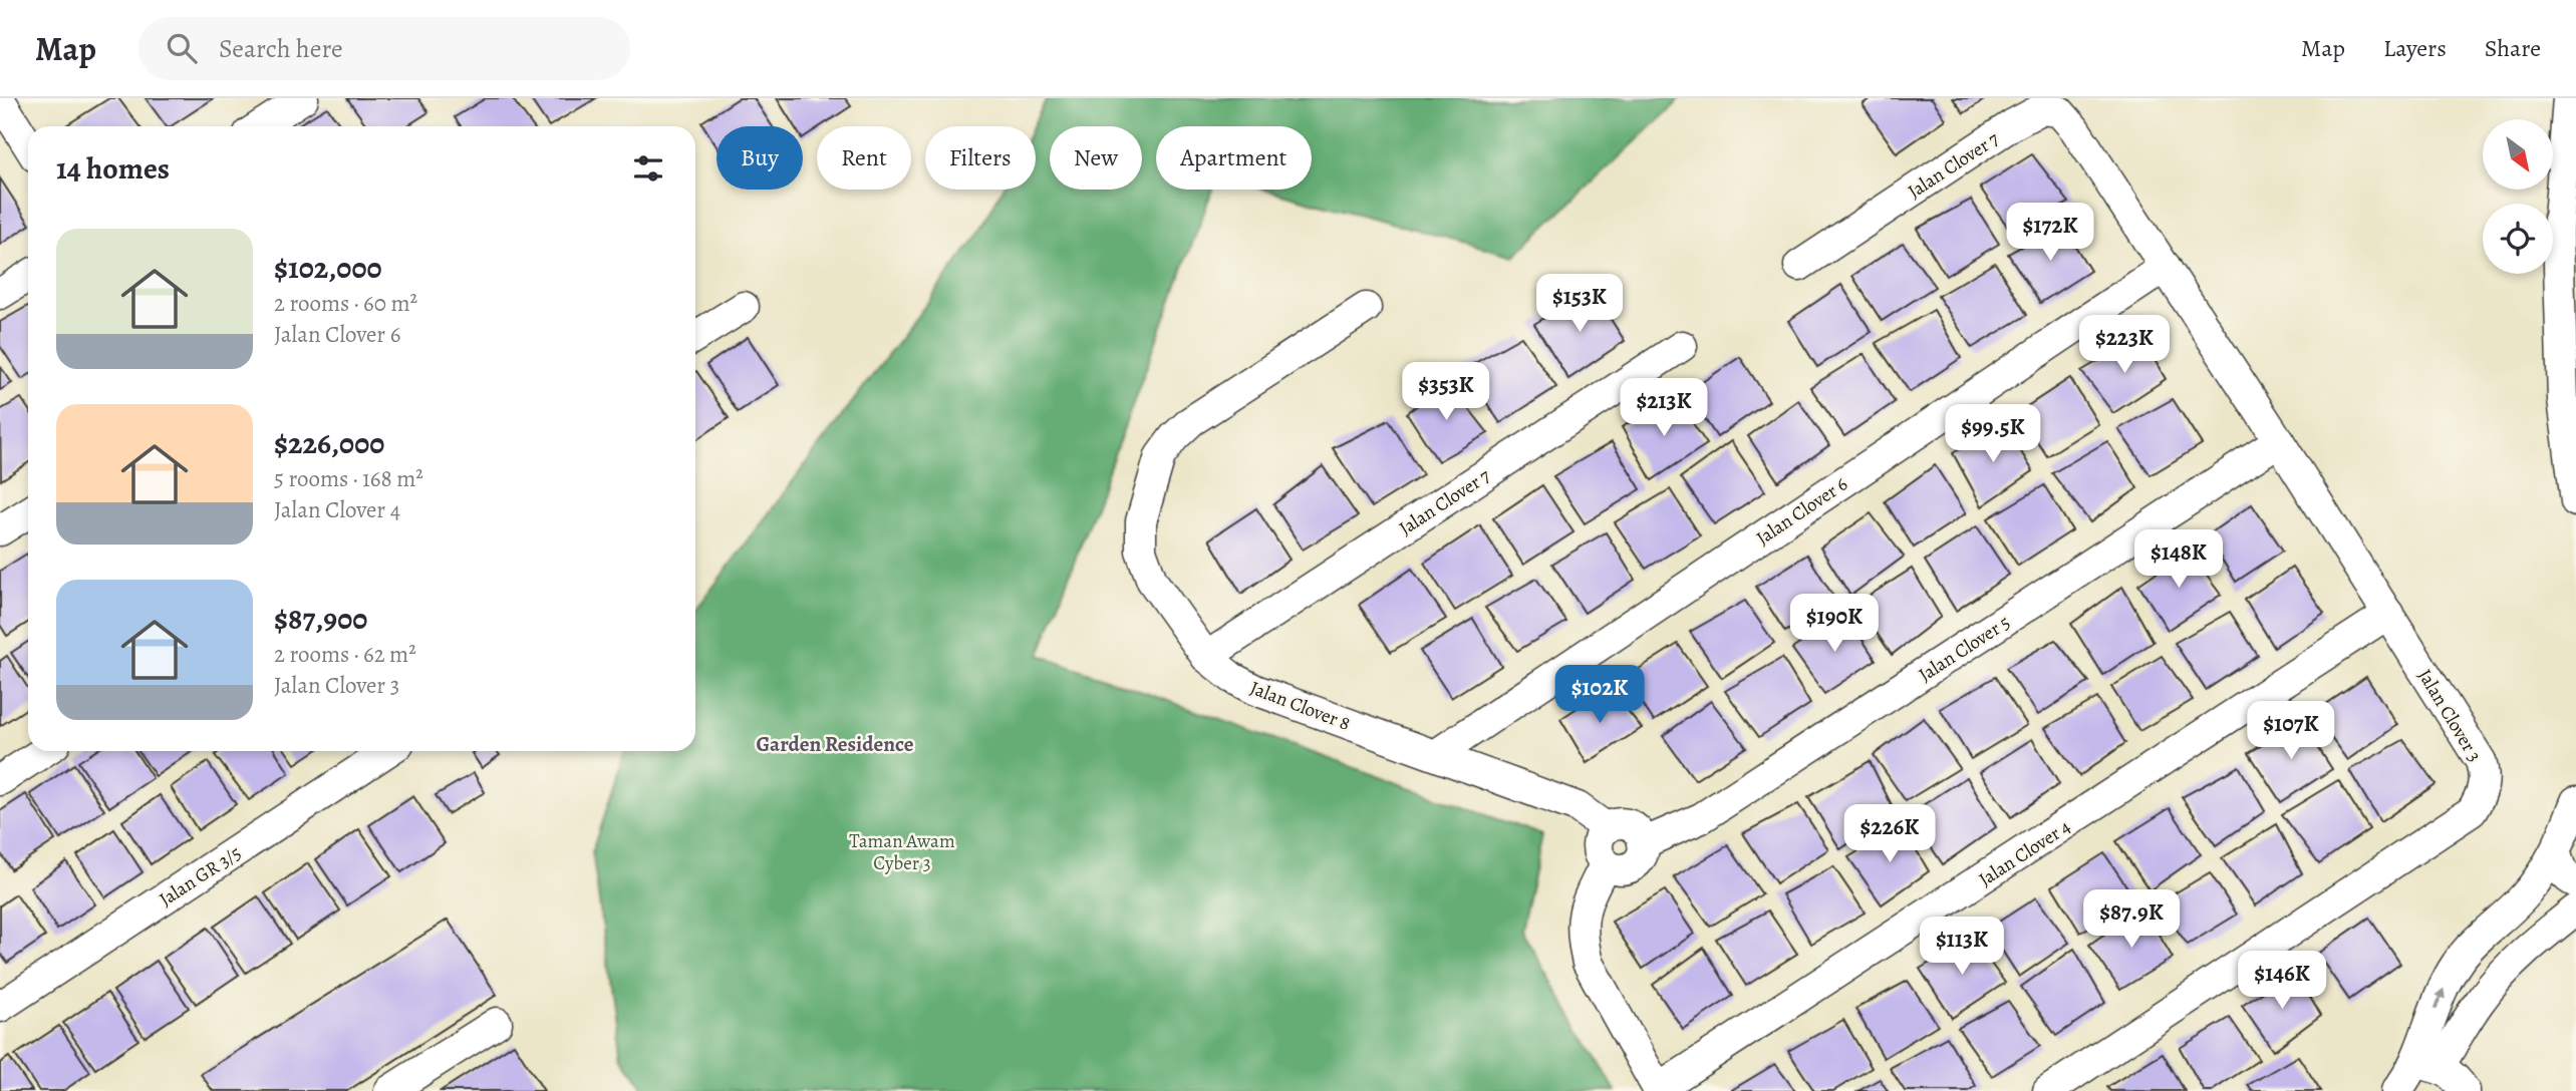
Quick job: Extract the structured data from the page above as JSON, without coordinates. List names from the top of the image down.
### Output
{
  "streets": {
    "street": [
      "Jalan Clover 7",
      "Jalan Clover 6",
      "Jalan Clover 5",
      "Jalan Clover 8",
      "Jalan Clover 3",
      "Jalan Clover 4",
      "Jalan GR 3/5"
    ]
  },
  "crossings": [
    ["Jalan Clover 7", "Jalan Clover 6"],
    ["Jalan Clover 7", "Jalan Clover 8"],
    ["Jalan Clover 7", "Jalan Clover 3"],
    ["Jalan Clover 6", "Jalan Clover 8"],
    ["Jalan Clover 6", "Jalan Clover 3"],
    ["Jalan Clover 5", "Jalan Clover 8"],
    ["Jalan Clover 5", "Jalan Clover 3"],
    ["Jalan Clover 3", "Jalan Clover 4"]
  ],
  "districts": ["Garden Residence"],
  "parks": ["Taman Awam Cyber 3"],
  "north": "bottom right",
  "page": {
    "header": "Map",
    "search": "Search here",
    "nav": ["Map", "Layers", "Share"],
    "chip": [
      "Buy",
      "Rent",
      "Filters",
      "New",
      "Apartment"
    ],
    "heading": "14 homes",
    "price": [
      "$172K",
      "$153K",
      "$223K",
      "$353K",
      "$213K",
      "$99.5K",
      "$148K",
      "$190K",
      "$102K",
      "$107K",
      "$226K",
      "$87.9K",
      "$113K",
      "$146K"
    ],
    "list": [
      {
        "name": "$102,000",
        "note": "2 rooms · 60 m² · Jalan Clover 6"
      },
      {
        "name": "$226,000",
        "note": "5 rooms · 168 m² · Jalan Clover 4"
      },
      {
        "name": "$87,900",
        "note": "2 rooms · 62 m² · Jalan Clover 3"
      }
    ]
  }
}
